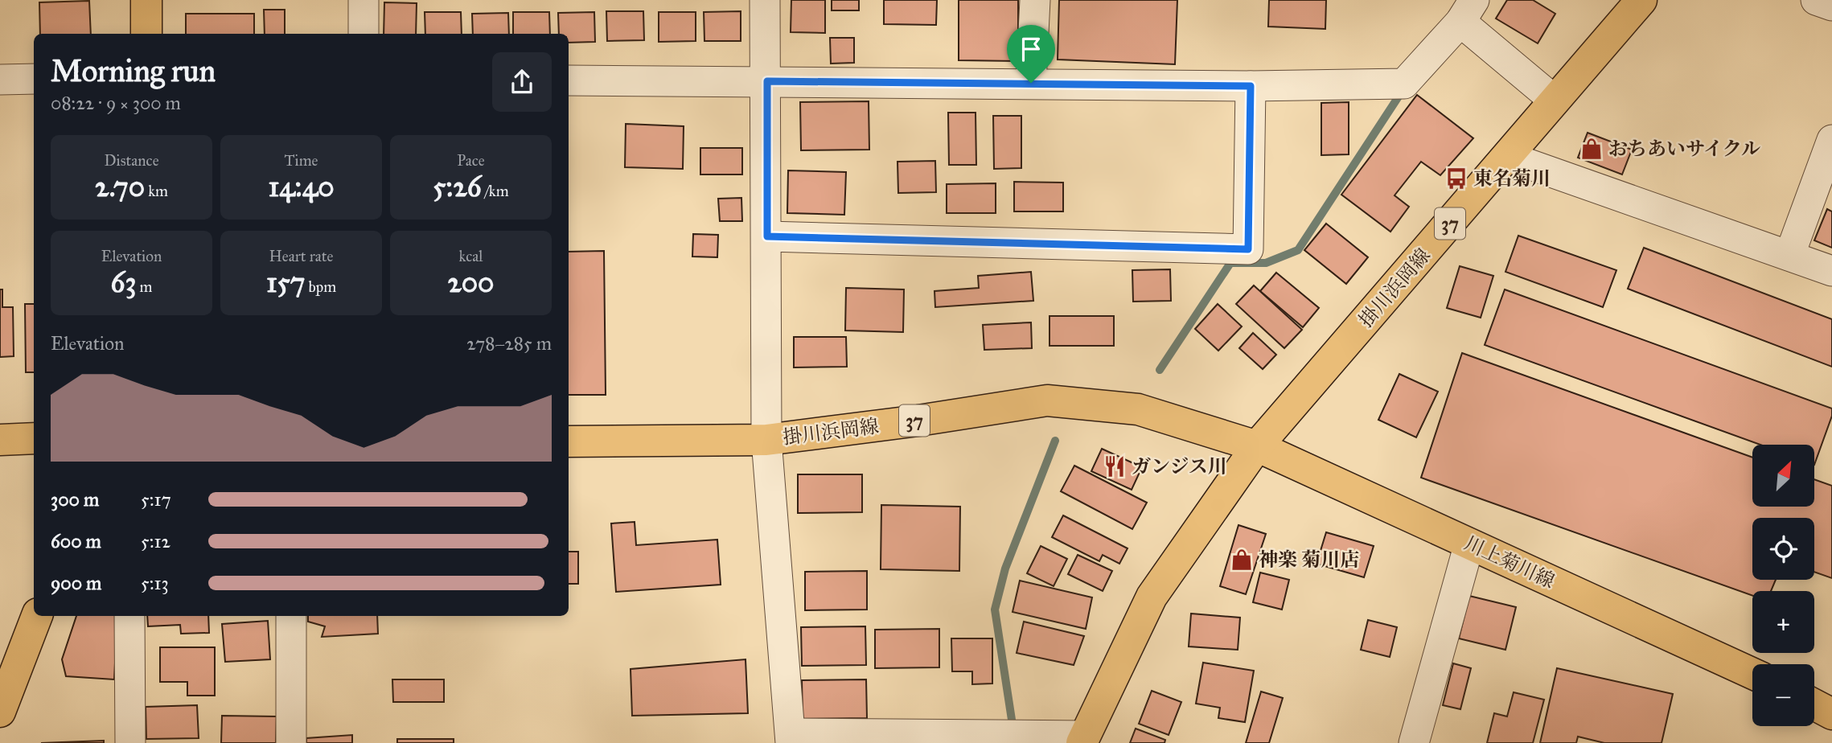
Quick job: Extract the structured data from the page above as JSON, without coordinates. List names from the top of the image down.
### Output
{
  "streets": {
    "main road": ["37", "掛川浜岡線", "川上菊川線"]
  },
  "crossings": [
    ["掛川浜岡線", "川上菊川線"]
  ],
  "places": {
    "shop": ["おちあいサイクル", "神楽 菊川店"],
    "bus stop": ["東名菊川"],
    "restaurant": ["ガンジス川"]
  },
  "north": "top right",
  "page": {
    "heading": ["Morning run", "08:22 · 9 × 300 m"],
    "stats": [
      ["Distance", "2.70 km"],
      ["Time", "14:40"],
      ["Pace", "5:26 /km"],
      ["Elevation", "63 m"],
      ["Heart rate", "157 bpm"],
      ["kcal", "200"]
    ],
    "chart": ["Elevation", "278–285 m"],
    "map_buttons": ["+", "−"],
    "list": [
      {
        "name": "300 m",
        "note": "5:17"
      },
      {
        "name": "600 m",
        "note": "5:12"
      },
      {
        "name": "900 m",
        "note": "5:13"
      }
    ]
  }
}
